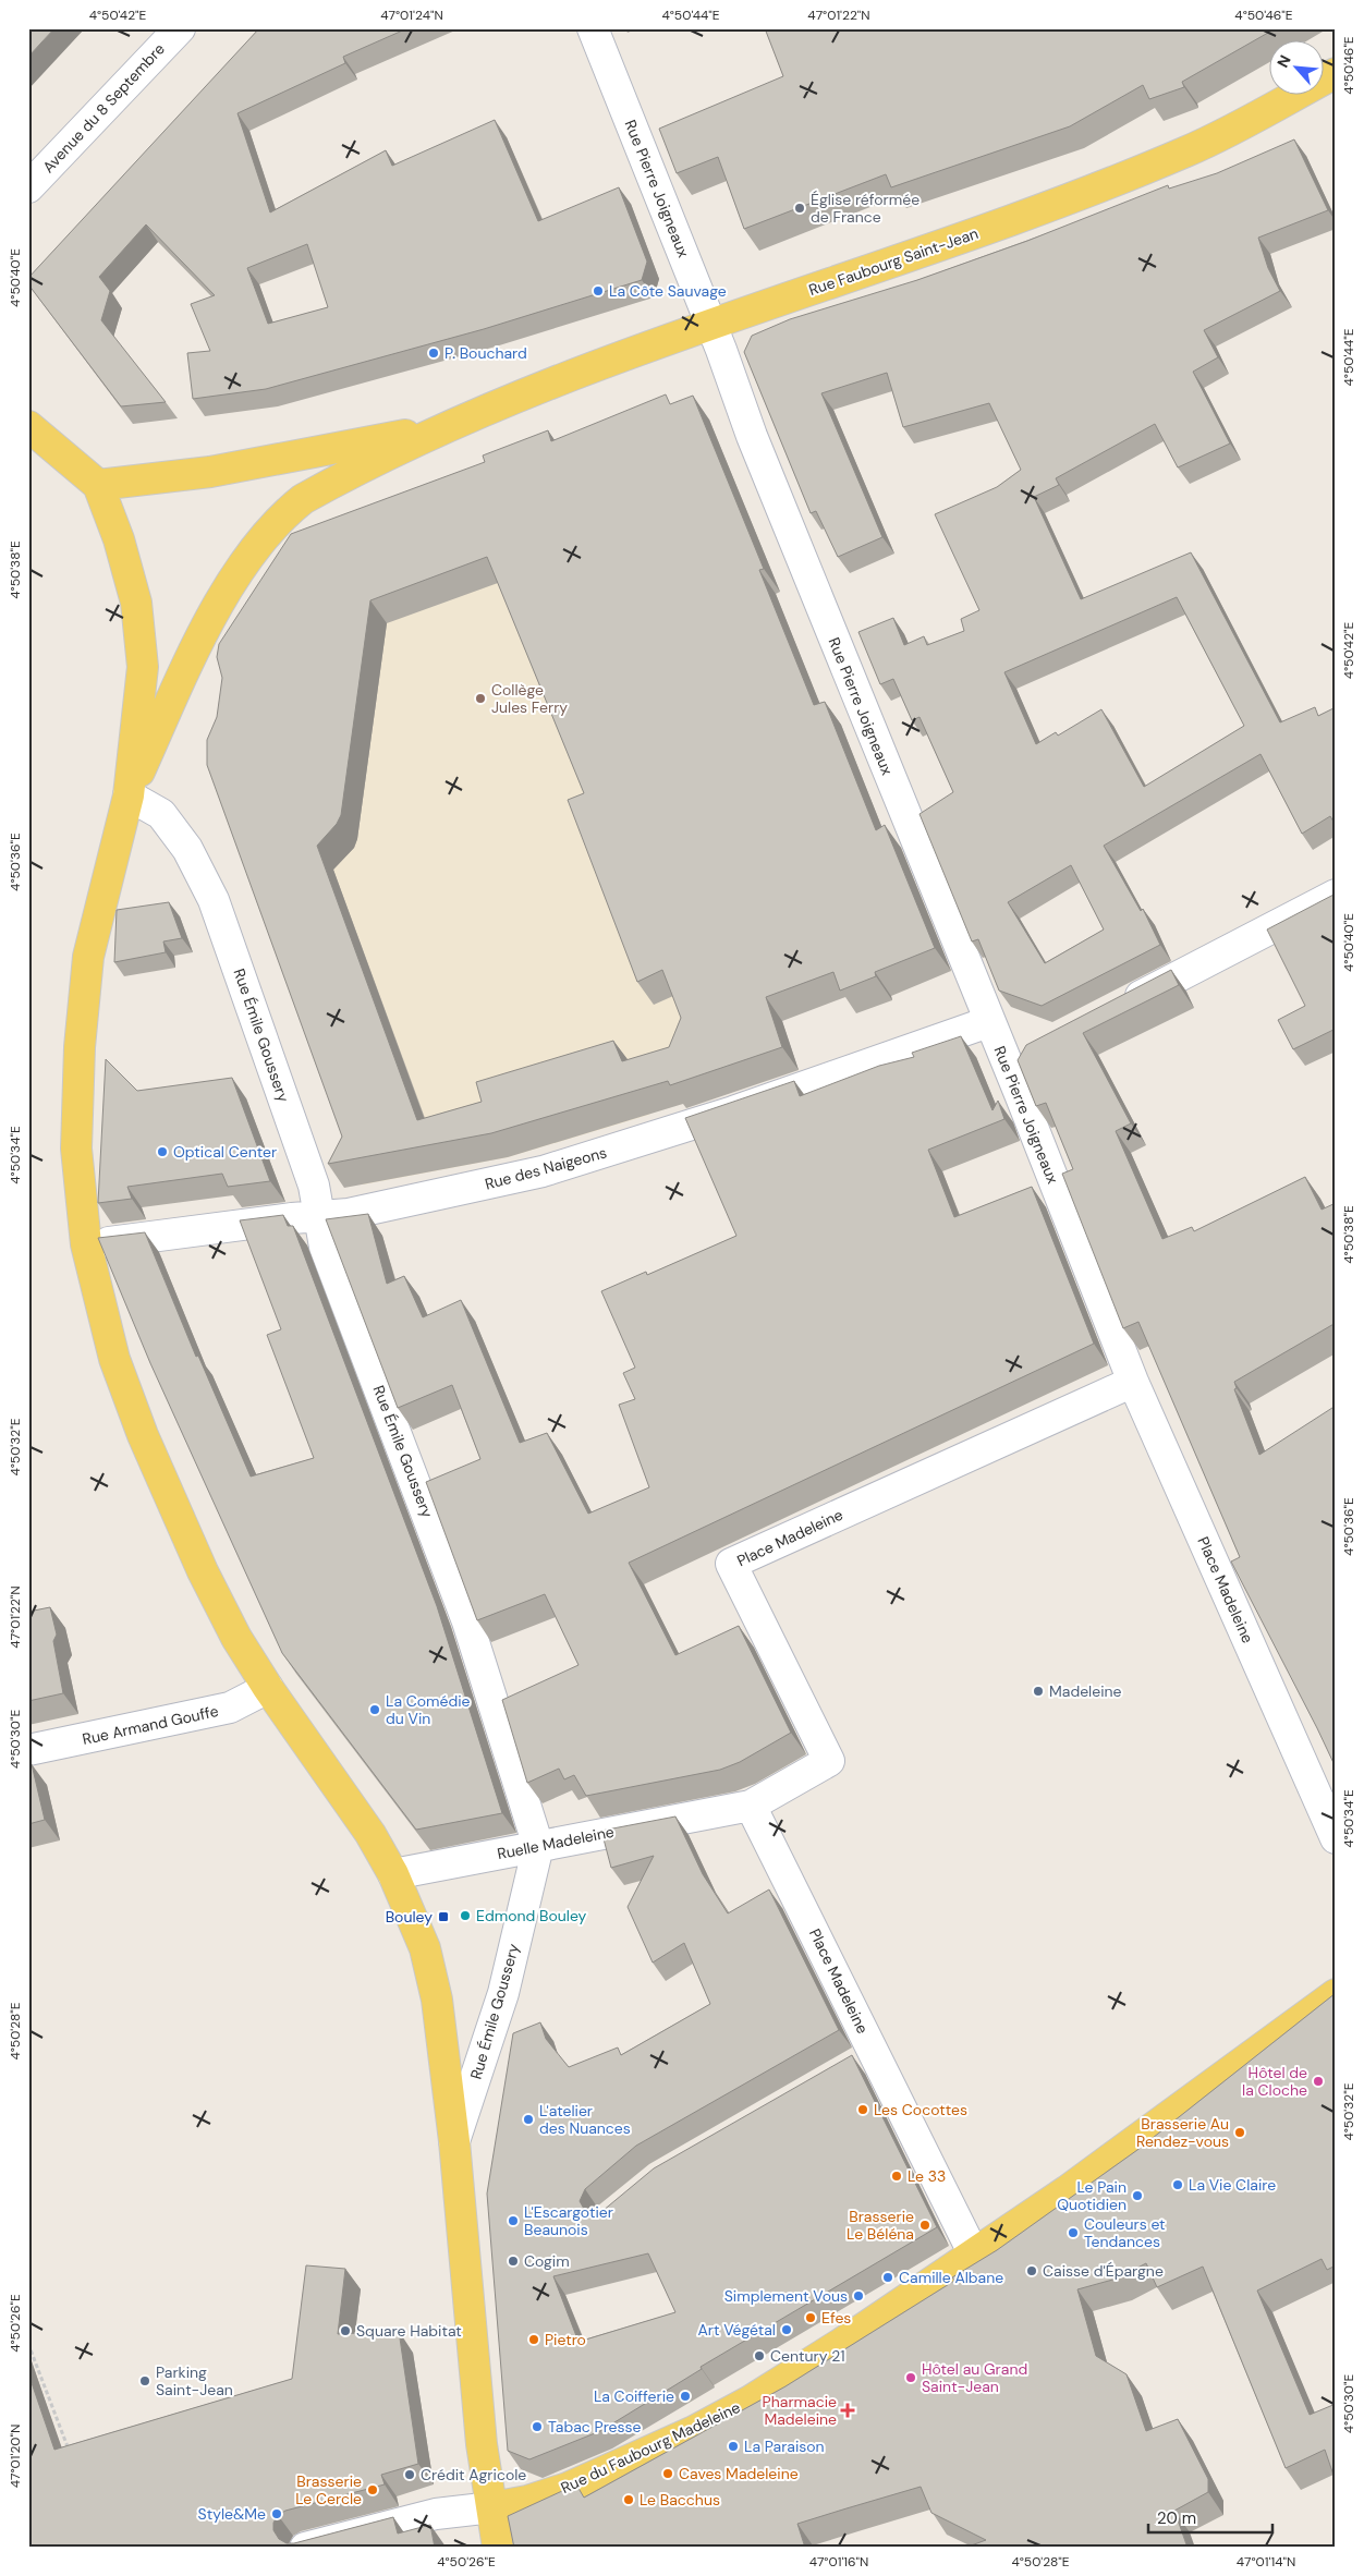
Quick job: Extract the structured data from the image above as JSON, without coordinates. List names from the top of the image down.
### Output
{
  "streets": {
    "main road": ["Rue Faubourg Saint-Jean", "Rue du Faubourg Madeleine"],
    "street": [
      "Avenue du 8 Septembre",
      "Rue Pierre Joigneaux",
      "Rue Émile Goussery",
      "Rue des Naigeons",
      "Place Madeleine",
      "Rue Armand Gouffe",
      "Ruelle Madeleine"
    ]
  },
  "crossings": [
    ["Rue Pierre Joigneaux", "Rue Faubourg Saint-Jean"],
    ["Rue Pierre Joigneaux", "Rue des Naigeons"],
    ["Rue Pierre Joigneaux", "Place Madeleine"],
    ["Rue Émile Goussery", "Rue des Naigeons"],
    ["Rue Émile Goussery", "Ruelle Madeleine"],
    ["Place Madeleine", "Ruelle Madeleine"],
    ["Place Madeleine", "Rue du Faubourg Madeleine"]
  ],
  "places": {
    "other": [
      "Église réformée de France",
      "La Côte Sauvage",
      "P. Bouchard",
      "Collège Jules Ferry",
      "Optical Center",
      "Madeleine",
      "La Comédie du Vin",
      "Edmond Bouley",
      "Hôtel de la Cloche",
      "Les Cocottes",
      "L'atelier des Nuances",
      "Brasserie Au Rendez-vous",
      "Le 33",
      "La Vie Claire",
      "Le Pain Quotidien",
      "L'Escargotier Beaunois",
      "Brasserie Le Béléna",
      "Couleurs et Tendances",
      "Cogim",
      "Caisse d'Épargne",
      "Camille Albane",
      "Simplement Vous",
      "Efes",
      "Art Végétal",
      "Square Habitat",
      "Pietro",
      "Century 21",
      "Hôtel au Grand Saint-Jean",
      "Parking Saint-Jean",
      "La Coifferie",
      "Tabac Presse",
      "La Paraison",
      "Caves Madeleine",
      "Crédit Agricole",
      "Brasserie Le Cercle",
      "Le Bacchus",
      "Style&Me"
    ],
    "transit": ["Bouley"],
    "health": ["Pharmacie Madeleine"]
  },
  "scale_bar": "20 m",
  "north": "top left",
  "coordinates": [
    "4°50'42\"E",
    "47°01'24\"N",
    "4°50'44\"E",
    "47°01'22\"N",
    "4°50'46\"E",
    "4°50'40\"E",
    "4°50'38\"E",
    "4°50'36\"E",
    "4°50'34\"E",
    "4°50'32\"E",
    "4°50'30\"E",
    "4°50'28\"E",
    "4°50'26\"E",
    "47°01'20\"N",
    "47°01'16\"N",
    "47°01'14\"N"
  ]
}
